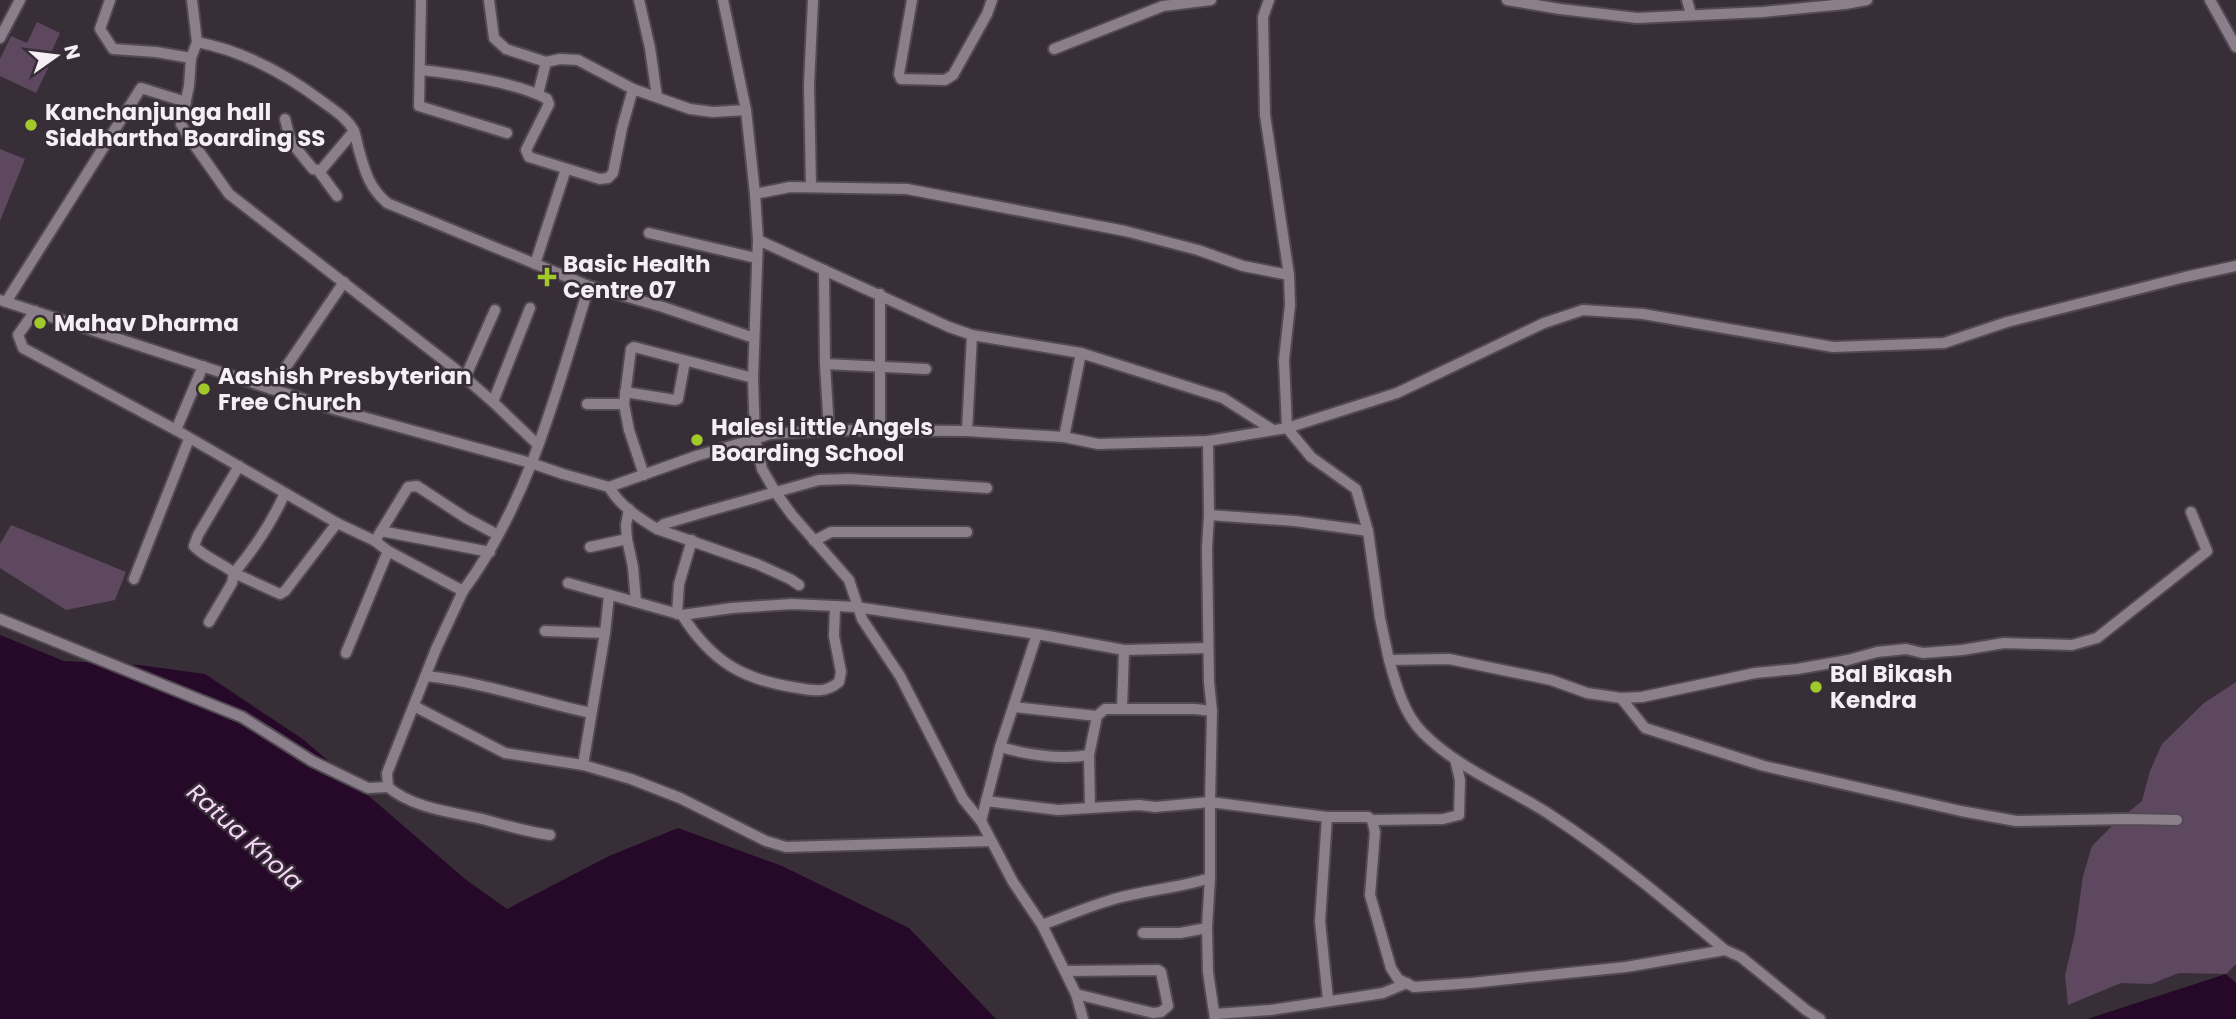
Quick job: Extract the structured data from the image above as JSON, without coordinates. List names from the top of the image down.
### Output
{
  "water": ["Ratua Khola"],
  "places": {
    "other": [
      "Kanchanjunga hall Siddhartha Boarding SS",
      "Mahav Dharma",
      "Aashish Presbyterian Free Church",
      "Halesi Little Angels Boarding School",
      "Bal Bikash Kendra"
    ],
    "health": ["Basic Health Centre 07"]
  },
  "north": "right"
}
